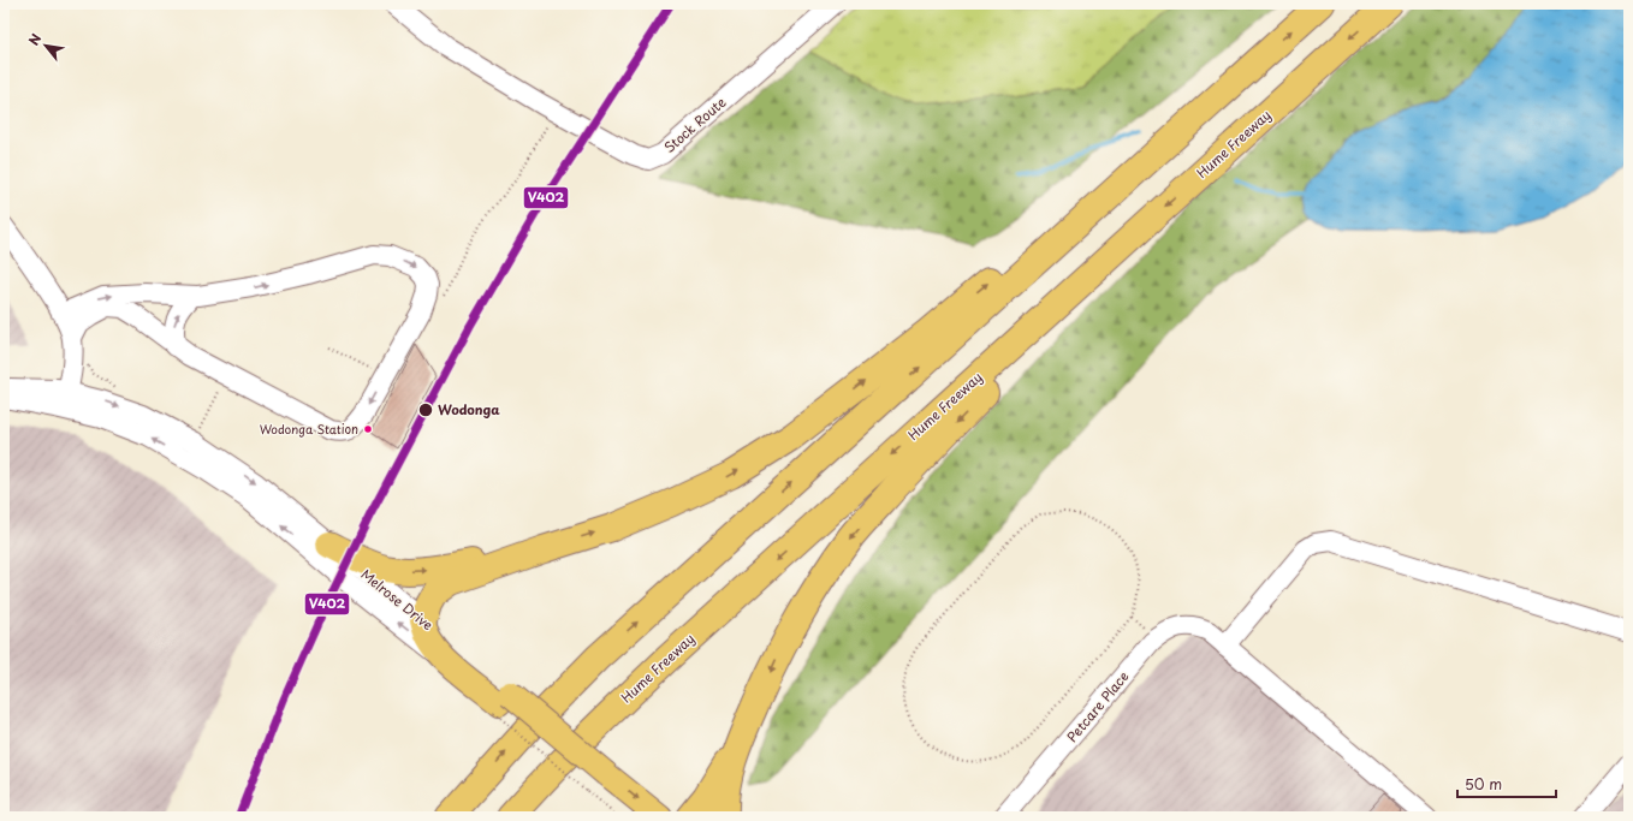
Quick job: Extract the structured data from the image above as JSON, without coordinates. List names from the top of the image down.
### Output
{
  "streets": {
    "highway": ["Hume Freeway"],
    "main road": ["Melrose Drive"],
    "street": ["Stock Route", "Petcare Place"]
  },
  "places": ["Wodonga", "Wodonga Station"],
  "lines": ["transit line V402"],
  "scale_bar": "50 m",
  "north": "top left"
}
